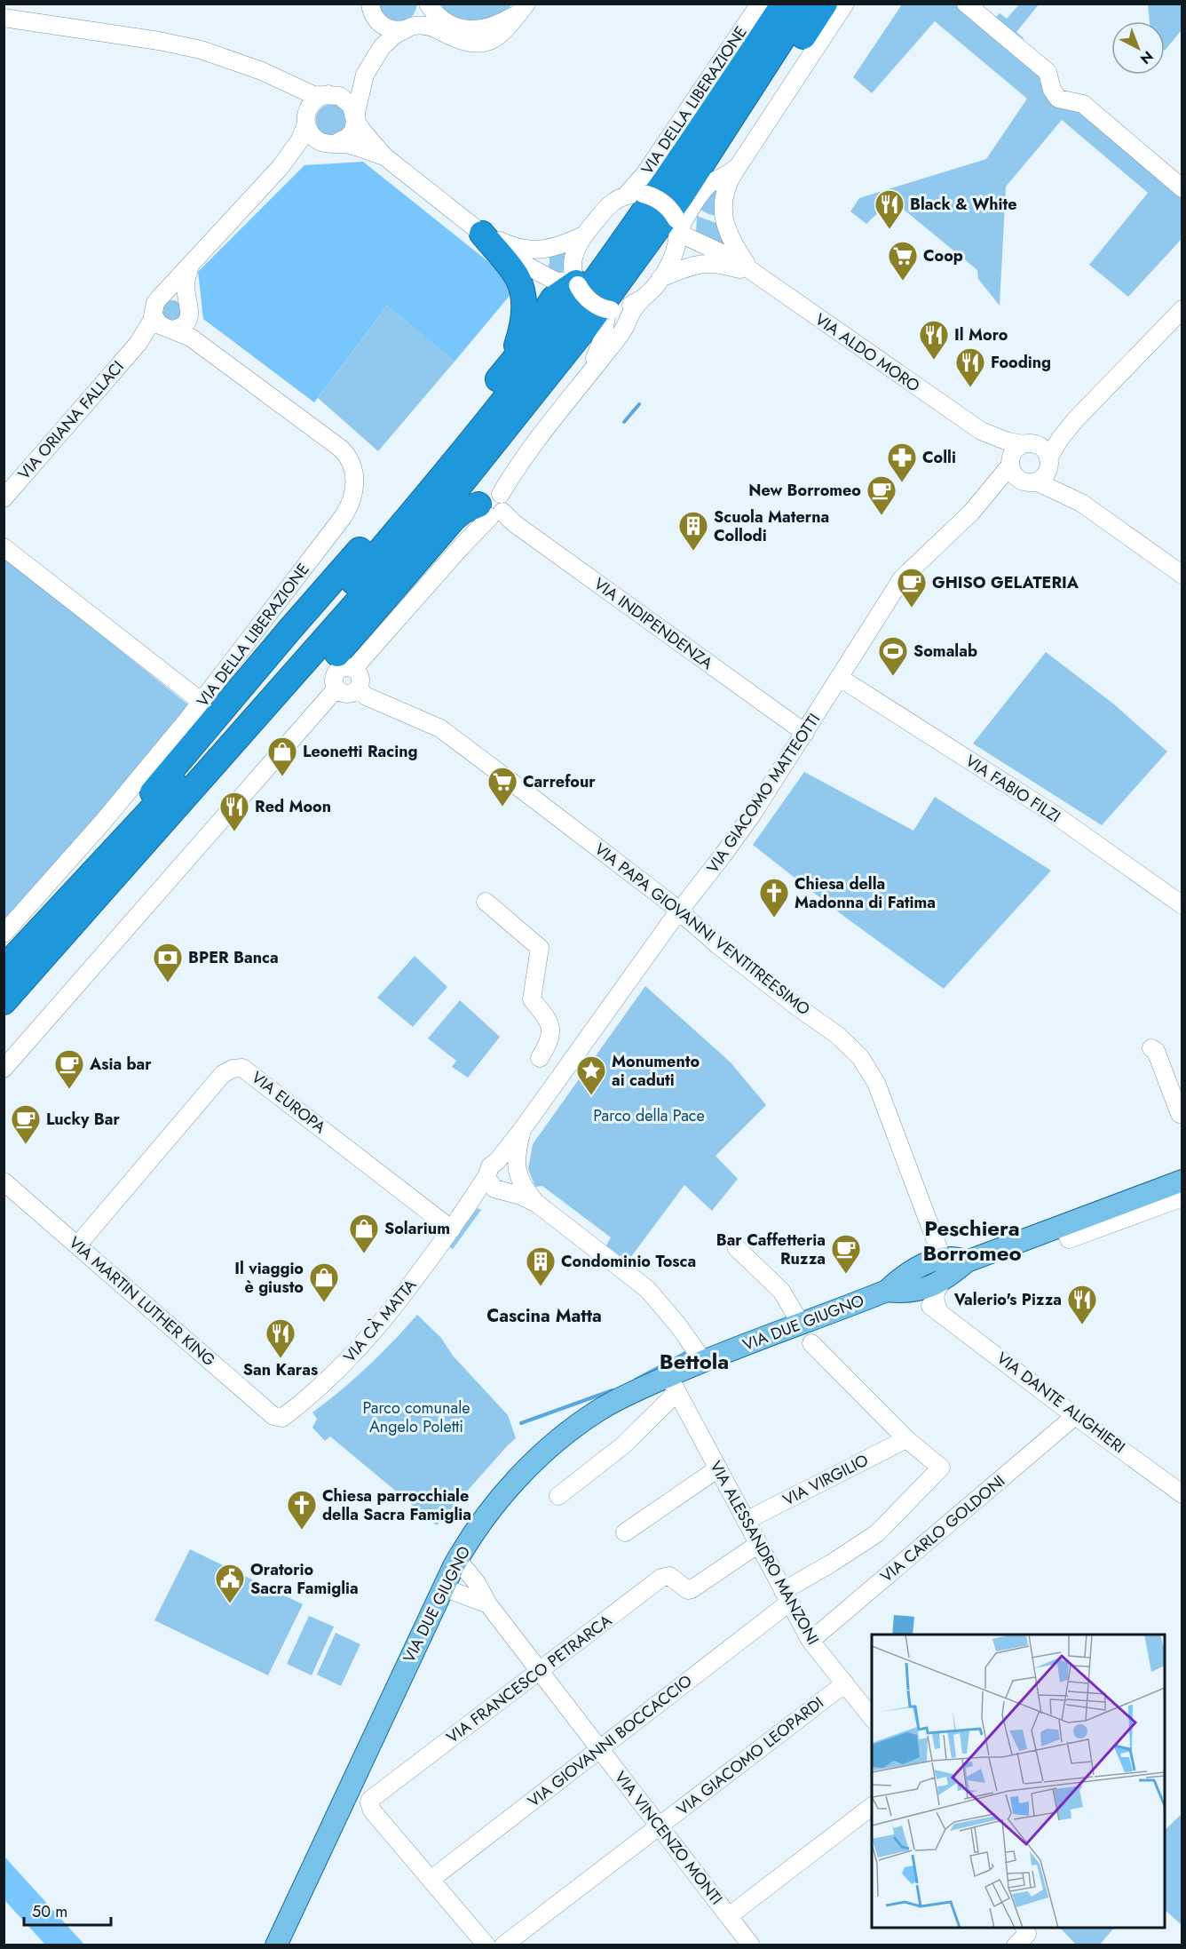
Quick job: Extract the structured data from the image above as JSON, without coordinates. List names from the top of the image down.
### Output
{
  "streets": {
    "main road": ["VIA DUE GIUGNO"],
    "street": [
      "VIA DELLA LIBERAZIONE",
      "VIA ALDO MORO",
      "VIA ORIANA FALLACI",
      "VIA INDIPENDENZA",
      "VIA FABIO FILZI",
      "VIA GIACOMO MATTEOTTI",
      "VIA PAPA GIOVANNI VENTITREESIMO",
      "VIA EUROPA",
      "VIA MARTIN LUTHER KING",
      "VIA CÀ MATTA",
      "VIA DANTE ALIGHIERI",
      "VIA VIRGILIO",
      "VIA CARLO GOLDONI",
      "VIA ALESSANDRO MANZONI",
      "VIA FRANCESCO PETRARCA",
      "VIA GIOVANNI BOCCACCIO",
      "VIA GIACOMO LEOPARDI",
      "VIA VINCENZO MONTI"
    ]
  },
  "crossings": [
    ["VIA DELLA LIBERAZIONE", "VIA ALDO MORO"],
    ["VIA DELLA LIBERAZIONE", "VIA ORIANA FALLACI"],
    ["VIA ALDO MORO", "VIA GIACOMO MATTEOTTI"],
    ["VIA INDIPENDENZA", "VIA GIACOMO MATTEOTTI"],
    ["VIA FABIO FILZI", "VIA GIACOMO MATTEOTTI"],
    ["VIA GIACOMO MATTEOTTI", "VIA PAPA GIOVANNI VENTITREESIMO"],
    ["VIA GIACOMO MATTEOTTI", "VIA CÀ MATTA"],
    ["VIA EUROPA", "VIA MARTIN LUTHER KING"],
    ["VIA EUROPA", "VIA CÀ MATTA"],
    ["VIA MARTIN LUTHER KING", "VIA CÀ MATTA"],
    ["VIA DUE GIUGNO", "VIA DANTE ALIGHIERI"],
    ["VIA DUE GIUGNO", "VIA ALESSANDRO MANZONI"],
    ["VIA DUE GIUGNO", "VIA VINCENZO MONTI"],
    ["VIA DANTE ALIGHIERI", "VIA CARLO GOLDONI"],
    ["VIA VIRGILIO", "VIA ALESSANDRO MANZONI"],
    ["VIA VIRGILIO", "VIA GIOVANNI BOCCACCIO"],
    ["VIA CARLO GOLDONI", "VIA ALESSANDRO MANZONI"],
    ["VIA ALESSANDRO MANZONI", "VIA FRANCESCO PETRARCA"],
    ["VIA ALESSANDRO MANZONI", "VIA GIOVANNI BOCCACCIO"],
    ["VIA ALESSANDRO MANZONI", "VIA GIACOMO LEOPARDI"],
    ["VIA FRANCESCO PETRARCA", "VIA GIOVANNI BOCCACCIO"],
    ["VIA FRANCESCO PETRARCA", "VIA VINCENZO MONTI"],
    ["VIA GIOVANNI BOCCACCIO", "VIA VINCENZO MONTI"],
    ["VIA GIACOMO LEOPARDI", "VIA VINCENZO MONTI"]
  ],
  "districts": ["Peschiera Borromeo", "Cascina Matta", "Bettola"],
  "parks": ["Parco della Pace", "Parco comunale Angelo Poletti"],
  "places": {
    "restaurant": [
      "Black & White",
      "Il Moro",
      "Fooding",
      "Red Moon",
      "Valerio's Pizza",
      "San Karas"
    ],
    "supermarket": ["Coop", "Carrefour"],
    "pharmacy": ["Colli"],
    "cafe": [
      "New Borromeo",
      "GHISO GELATERIA",
      "Asia bar",
      "Lucky Bar",
      "Bar Caffetteria Ruzza"
    ],
    "building": ["Scuola Materna Collodi", "Condominio Tosca"],
    "sports": ["Somalab"],
    "shop": ["Leonetti Racing", "Solarium", "Il viaggio è giusto"],
    "church": ["Chiesa della Madonna di Fatima", "Chiesa parrocchiale della Sacra Famiglia"],
    "bank": ["BPER Banca"],
    "place": ["Monumento ai caduti"],
    "public building": ["Oratorio Sacra Famiglia"]
  },
  "scale_bar": "50 m",
  "north": "bottom right"
}
